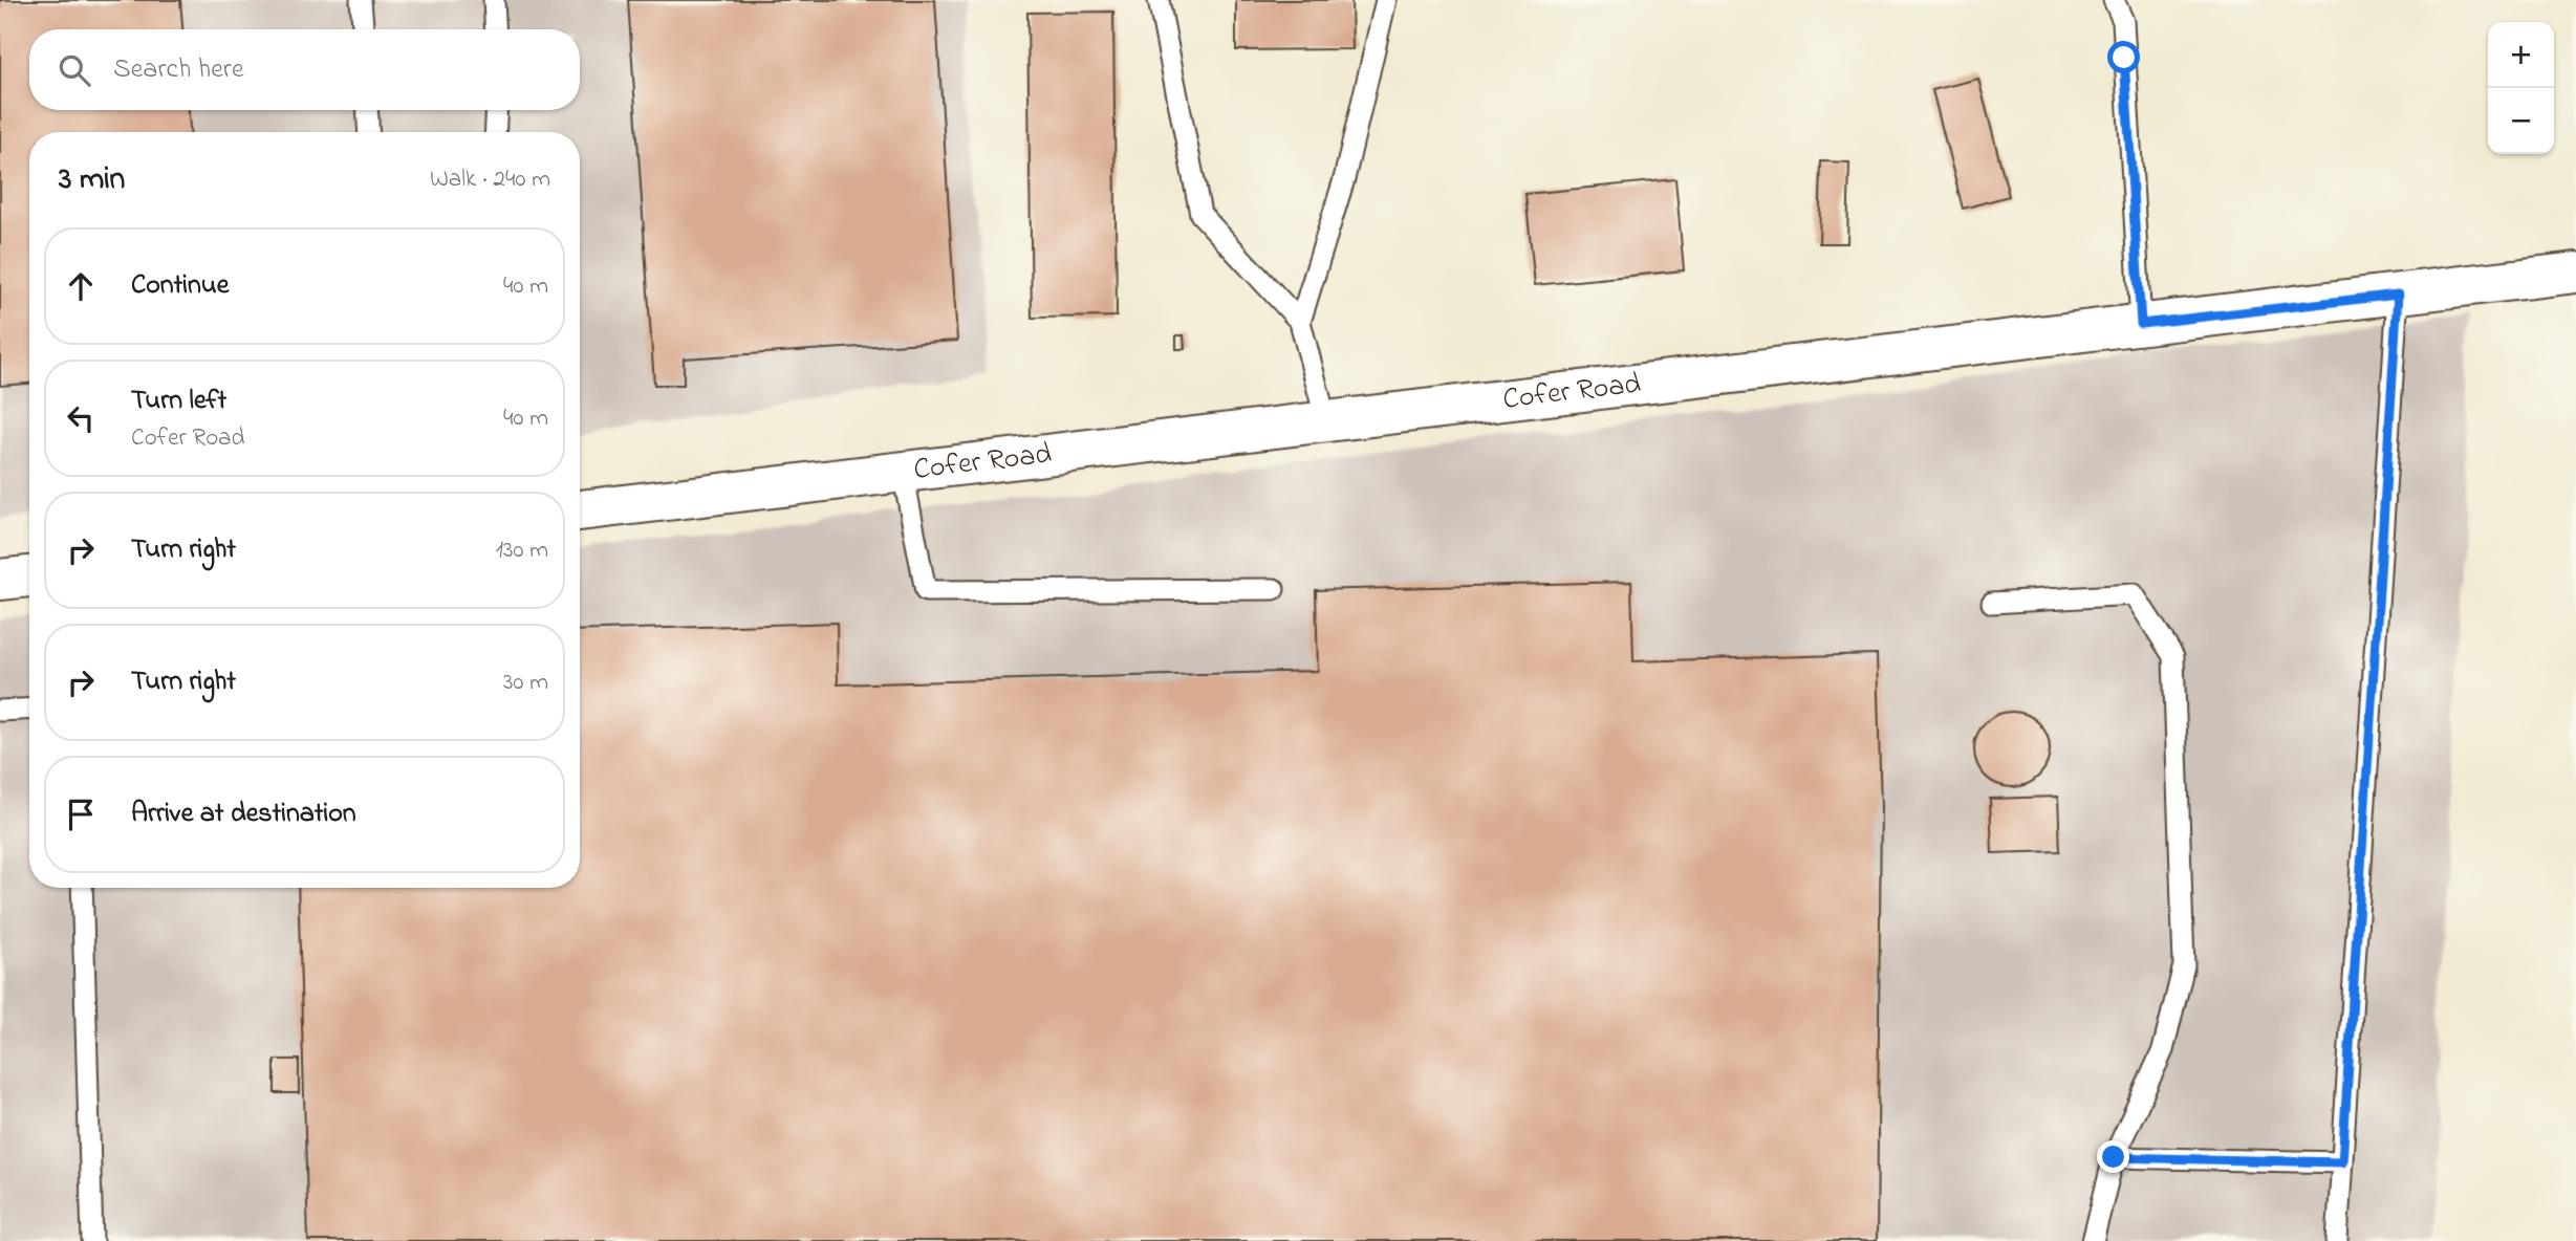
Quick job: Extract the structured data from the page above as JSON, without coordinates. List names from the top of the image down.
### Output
{
  "streets": {
    "street": ["Cofer Road"]
  },
  "page": {
    "map_buttons": ["+", "−"],
    "search": "Search here",
    "heading": ["3 min", "Walk · 240 m"],
    "list": [
      ["Continue", "40 m"],
      ["Turn left", "Cofer Road", "40 m"],
      ["Turn right", "130 m"],
      ["Turn right", "30 m"],
      "Arrive at destination"
    ]
  }
}
